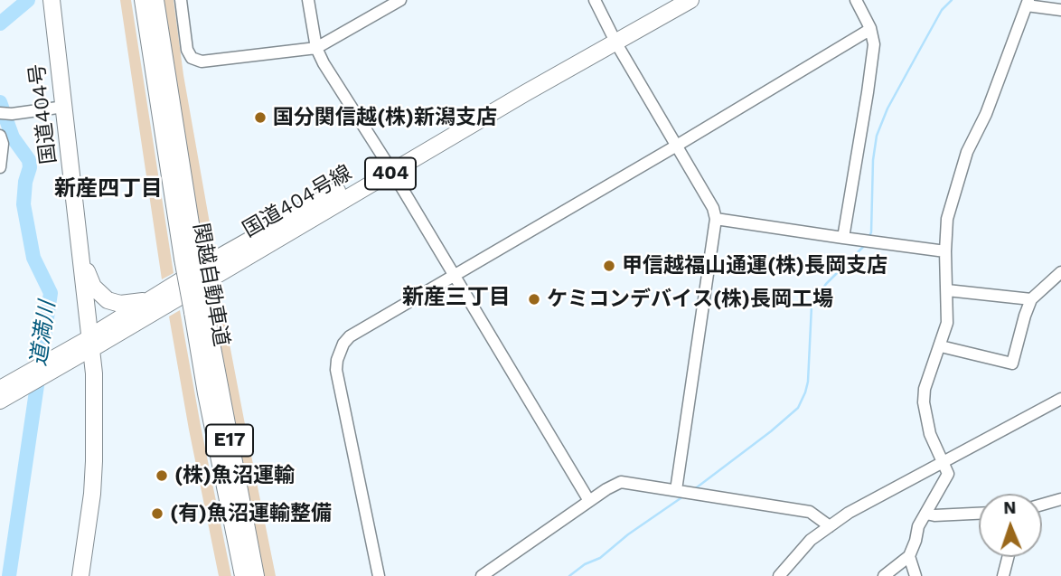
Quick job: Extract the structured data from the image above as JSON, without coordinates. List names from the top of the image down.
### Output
{
  "streets": {
    "highway": [
      "国道404号",
      "404",
      "国道404号線",
      "関越自動車道",
      "E17"
    ]
  },
  "crossings": [
    ["国道404号", "国道404号線"]
  ],
  "districts": ["新産四丁目", "新産三丁目"],
  "water": ["道満川"],
  "places": [
    "国分関信越(株)新潟支店",
    "甲信越福山通運(株)長岡支店",
    "ケミコンデバイス(株)長岡工場",
    "(株)魚沼運輸",
    "(有)魚沼運輸整備"
  ],
  "north": "top"
}
